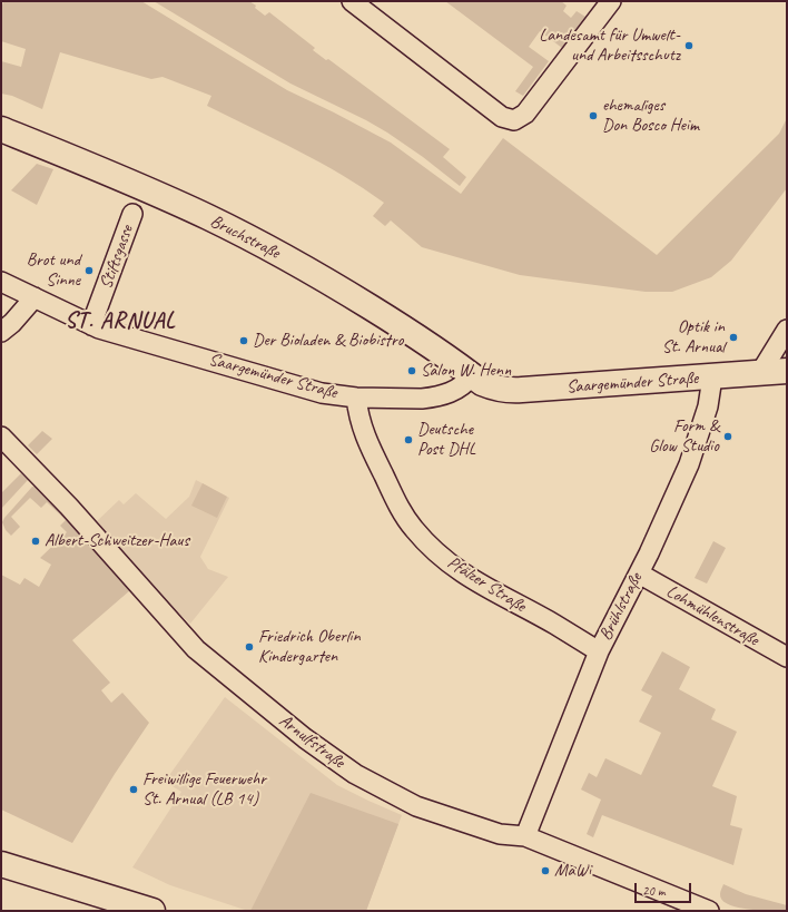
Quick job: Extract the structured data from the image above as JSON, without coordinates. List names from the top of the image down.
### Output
{
  "streets": {
    "main road": ["Bruchstraße", "Saargemünder Straße"],
    "street": [
      "Stiftsgasse",
      "Pfälzer Straße",
      "Brühlstraße",
      "Lohmühlenstraße",
      "Arnulfstraße"
    ]
  },
  "crossings": [
    ["Bruchstraße", "Saargemünder Straße"],
    ["Stiftsgasse", "Saargemünder Straße"],
    ["Saargemünder Straße", "Pfälzer Straße"],
    ["Saargemünder Straße", "Brühlstraße"],
    ["Pfälzer Straße", "Brühlstraße"],
    ["Brühlstraße", "Lohmühlenstraße"],
    ["Brühlstraße", "Arnulfstraße"]
  ],
  "districts": ["ST. ARNUAL"],
  "places": [
    "Landesamt für Umwelt- und Arbeitsschutz",
    "ehemaliges Don Bosco Heim",
    "Brot und Sinne",
    "Optik in St. Arnual",
    "Der Bioladen & Biobistro",
    "Salon W. Henn",
    "Form & Glow Studio",
    "Deutsche Post DHL",
    "Albert-Schweitzer-Haus",
    "Friedrich Oberlin Kindergarten",
    "Freiwillige Feuerwehr St. Arnual (LB 14)",
    "MaWi"
  ],
  "scale_bar": "20 m"
}
